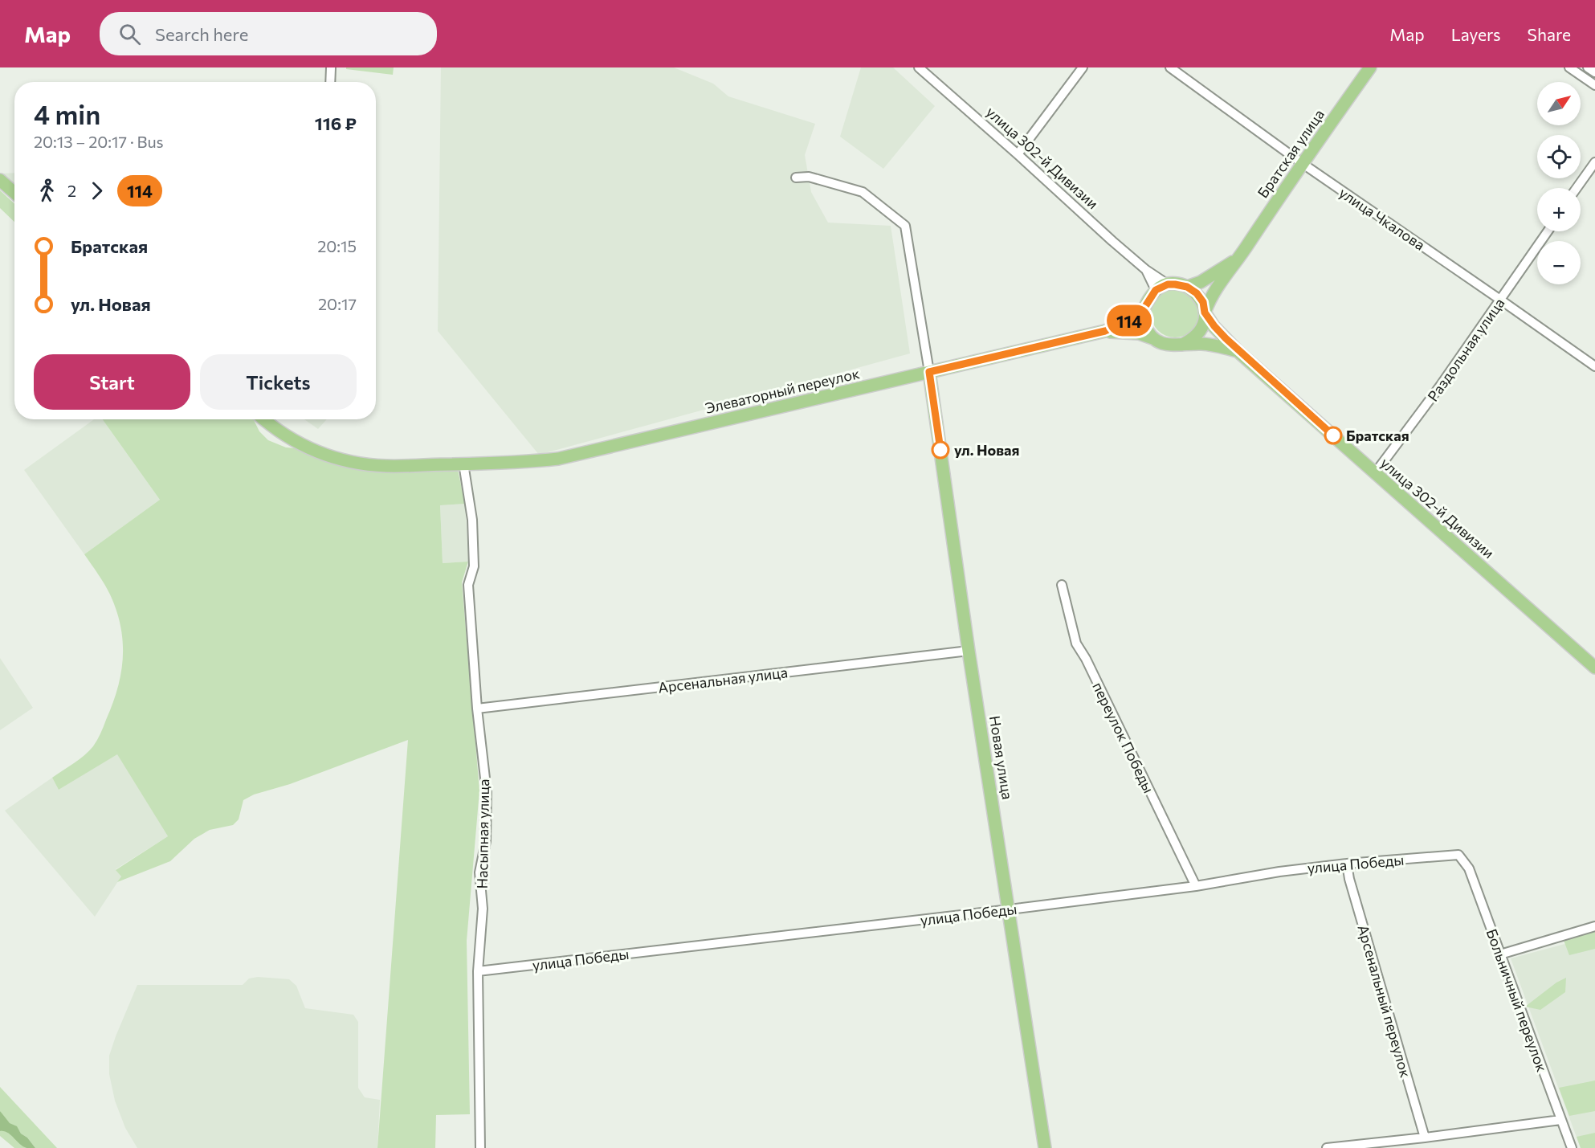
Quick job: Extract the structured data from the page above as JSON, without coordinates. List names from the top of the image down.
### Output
{
  "streets": {
    "main road": [
      "Братская улица",
      "улица 302-й Дивизии",
      "Элеваторный переулок",
      "Новая улица"
    ],
    "street": [
      "улица Чкалова",
      "Раздольная улица",
      "Арсенальная улица",
      "переулок Победы",
      "Насыпная улица",
      "улица Победы",
      "Больничный переулок",
      "Арсенальный переулок"
    ]
  },
  "crossings": [
    ["Братская улица", "улица 302-й Дивизии"],
    ["Братская улица", "улица Чкалова"],
    ["Братская улица", "Элеваторный переулок"],
    ["улица 302-й Дивизии", "Раздольная улица"],
    ["улица 302-й Дивизии", "Элеваторный переулок"],
    ["улица Чкалова", "Раздольная улица"],
    ["Элеваторный переулок", "Новая улица"],
    ["Элеваторный переулок", "Насыпная улица"],
    ["Арсенальная улица", "Новая улица"],
    ["Арсенальная улица", "Насыпная улица"],
    ["переулок Победы", "улица Победы"],
    ["Новая улица", "улица Победы"],
    ["Насыпная улица", "улица Победы"],
    ["улица Победы", "Больничный переулок"],
    ["улица Победы", "Арсенальный переулок"]
  ],
  "places": ["Братская", "ул. Новая"],
  "lines": ["bus line 114"],
  "north": "top right",
  "page": {
    "header": "Map",
    "search": "Search here",
    "nav": ["Map", "Layers", "Share"],
    "on_map": "114",
    "map_buttons": ["+", "−"],
    "heading": ["4 min", "20:13 – 20:17 · Bus", "116 ₽"],
    "legs": ["2", "114"],
    "list": [
      {
        "name": "Братская",
        "value": "20:15"
      },
      {
        "name": "ул. Новая",
        "value": "20:17"
      }
    ],
    "buttons": ["Start", "Tickets"]
  }
}
